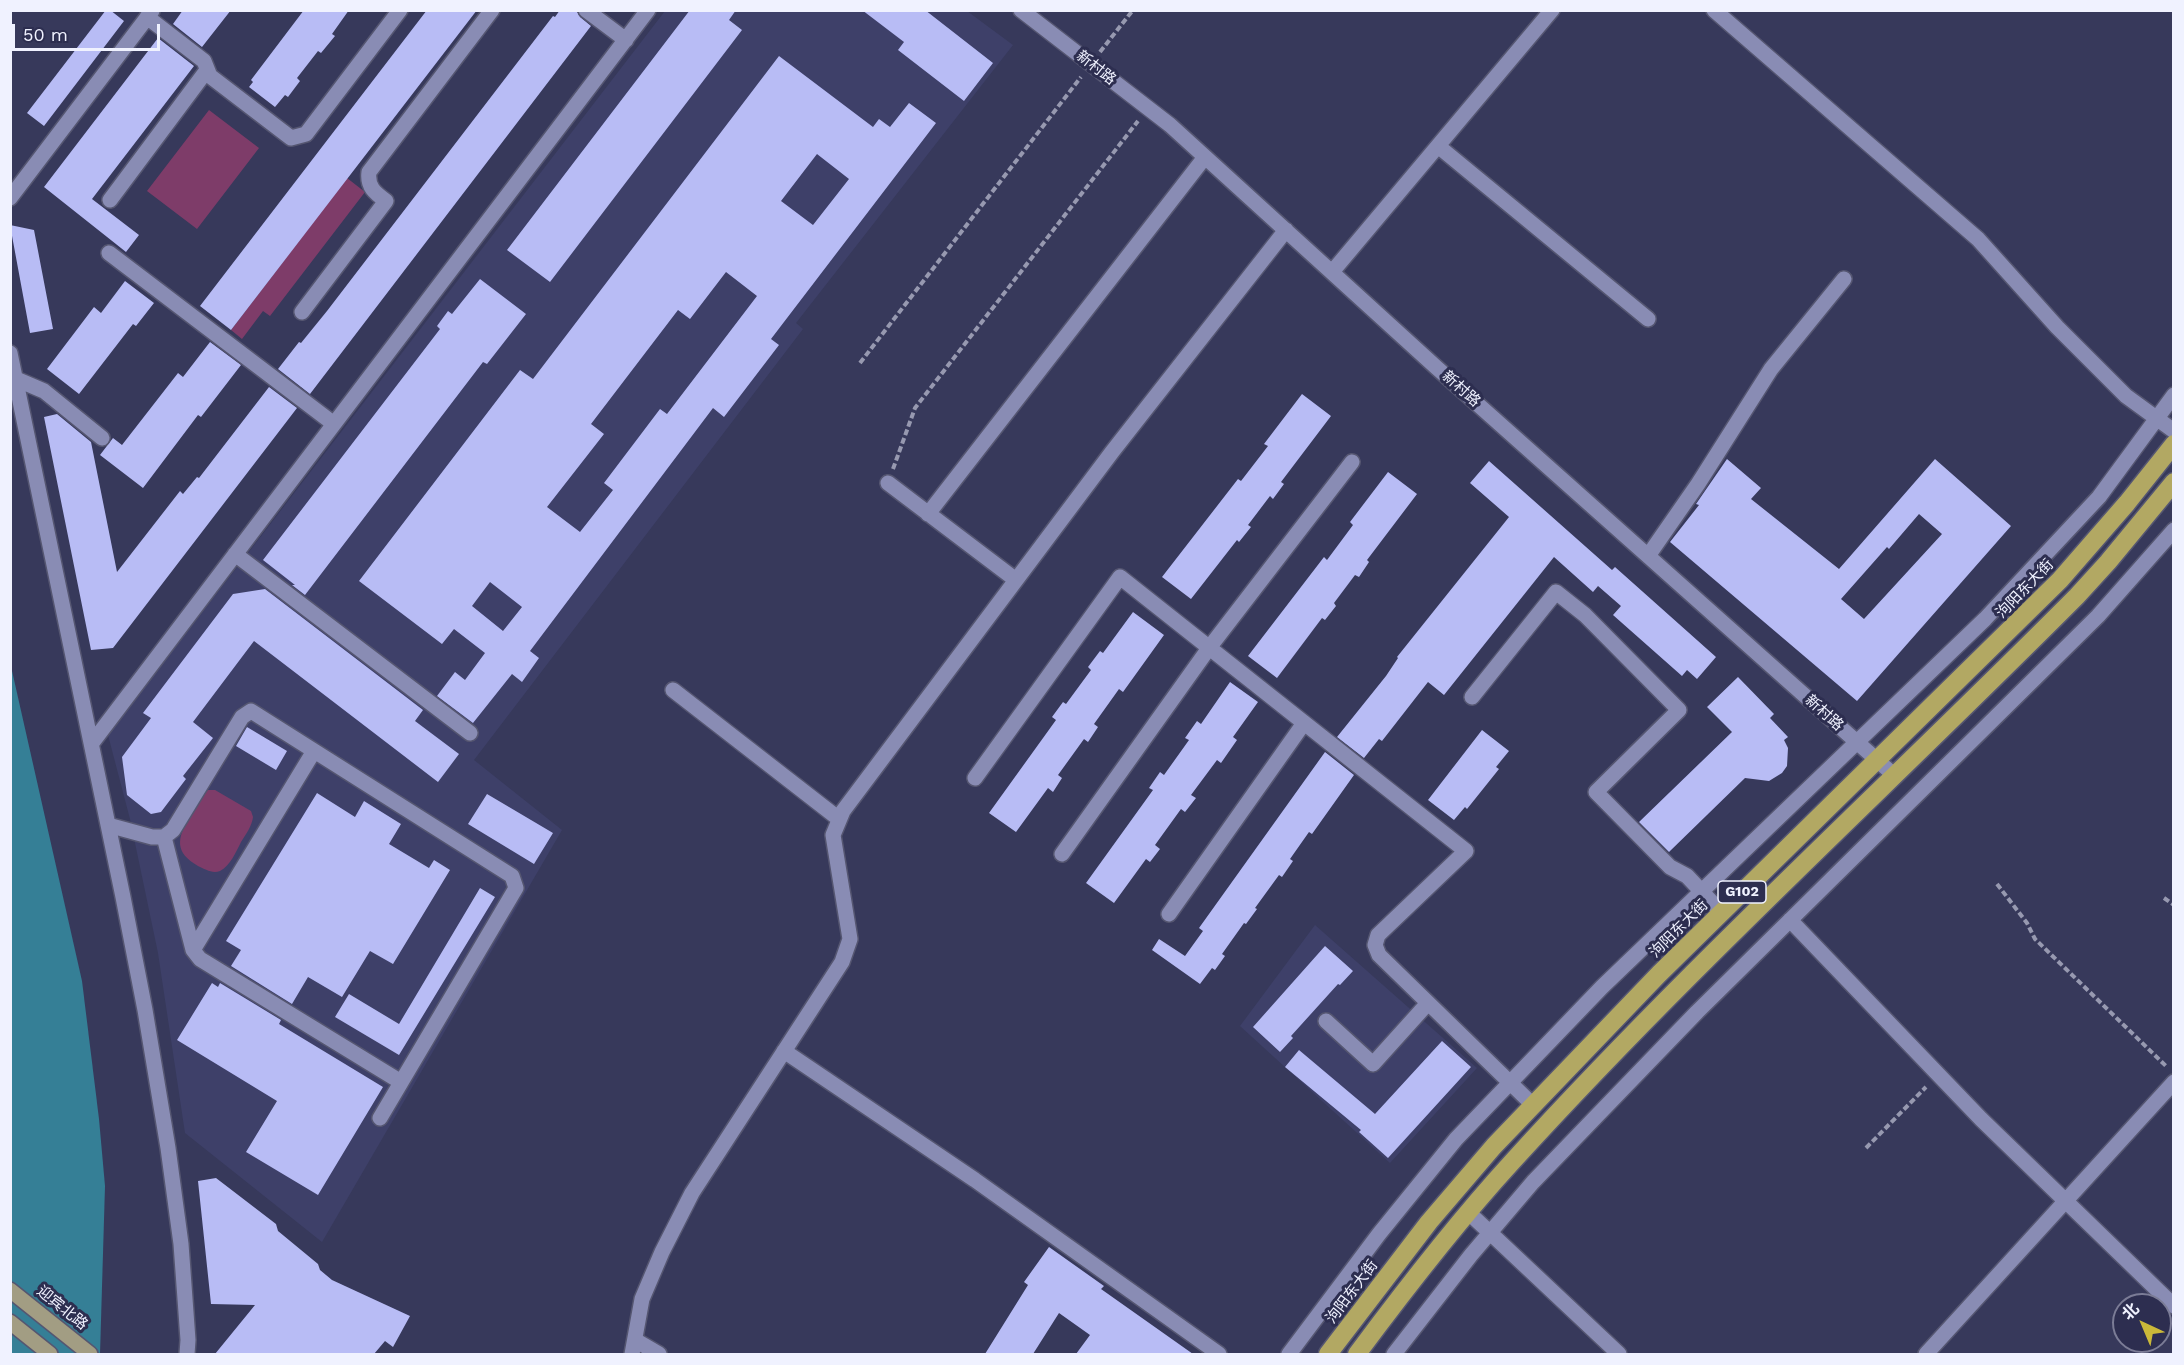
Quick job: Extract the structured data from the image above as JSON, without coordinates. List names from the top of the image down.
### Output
{
  "streets": {
    "highway": ["泃阳东大街", "G102"],
    "main road": ["迎宾北路"],
    "street": ["新村路"]
  },
  "crossings": [
    ["新村路", "泃阳东大街"],
    ["新村路", "G102"]
  ],
  "scale_bar": "50 m",
  "north": "top left"
}
